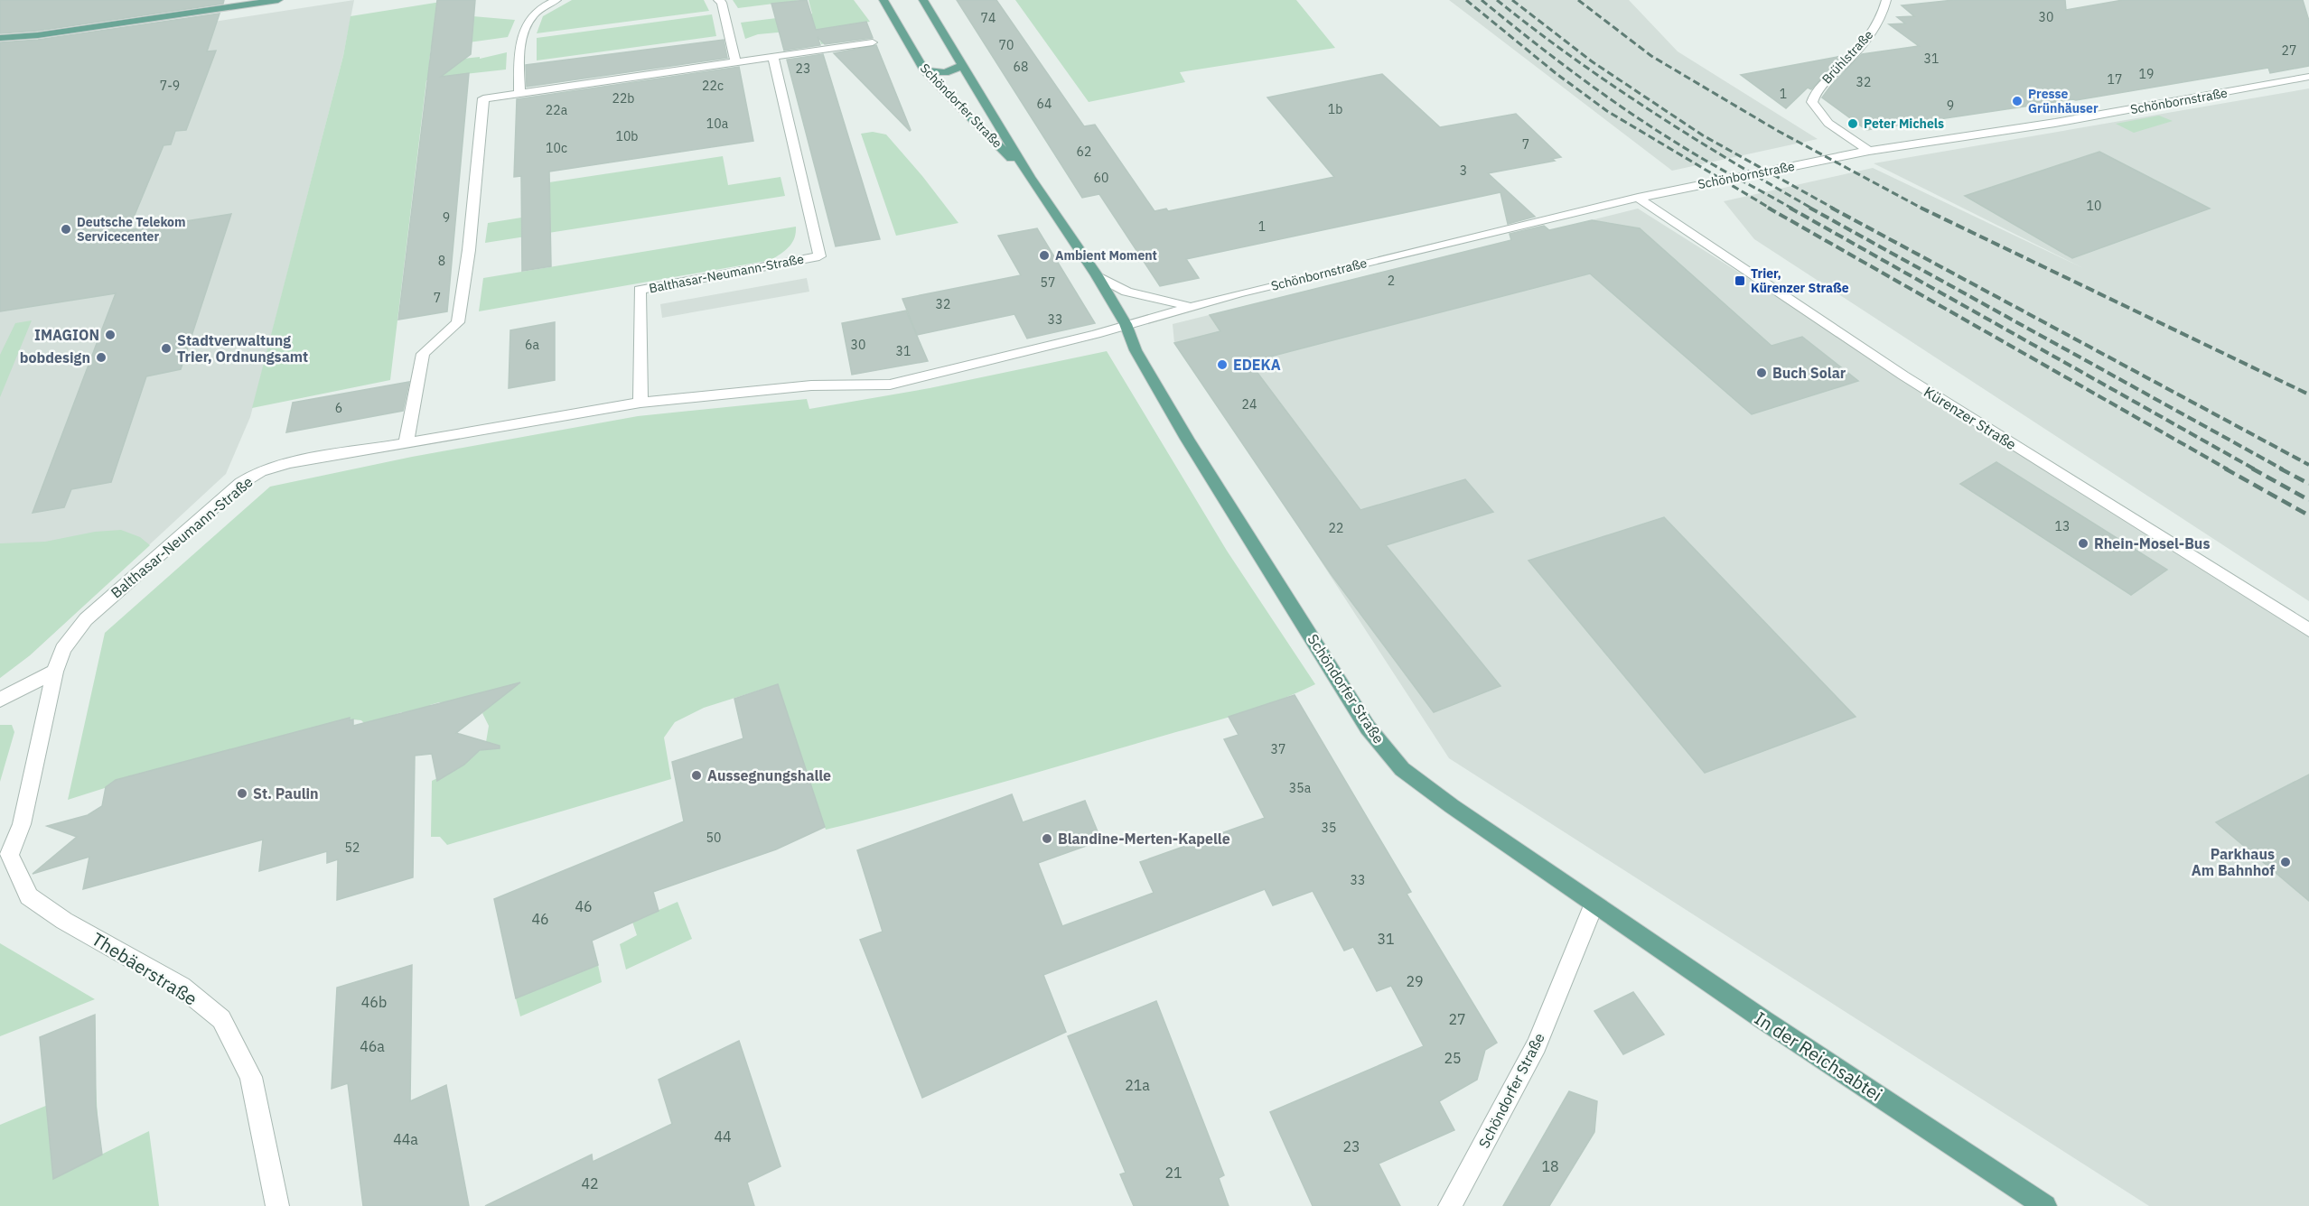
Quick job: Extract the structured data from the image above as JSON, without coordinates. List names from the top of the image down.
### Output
{
  "streets": {
    "main road": ["Schöndorfer Straße", "In der Reichsabtei"],
    "street": [
      "Brühlstraße",
      "Schönbornstraße",
      "Balthasar-Neumann-Straße",
      "Kürenzer Straße",
      "Thebäerstraße"
    ]
  },
  "crossings": [
    ["Brühlstraße", "Schönbornstraße"],
    ["Schönbornstraße", "Schöndorfer Straße"],
    ["Schönbornstraße", "Balthasar-Neumann-Straße"],
    ["Schönbornstraße", "Kürenzer Straße"],
    ["Schöndorfer Straße", "Balthasar-Neumann-Straße"],
    ["Schöndorfer Straße", "In der Reichsabtei"],
    ["Balthasar-Neumann-Straße", "Thebäerstraße"]
  ],
  "places": {
    "other": [
      "Presse Grünhäuser",
      "Peter Michels",
      "Deutsche Telekom Servicecenter",
      "Ambient Moment",
      "IMAGION",
      "Stadtverwaltung Trier, Ordnungsamt",
      "bobdesign",
      "EDEKA",
      "Buch Solar",
      "Rhein-Mosel-Bus",
      "Aussegnungshalle",
      "St. Paulin",
      "Blandine-Merten-Kapelle",
      "Parkhaus Am Bahnhof"
    ],
    "transit": ["Trier, Kürenzer Straße"]
  },
  "house_numbers": [
    "30",
    "74",
    "70",
    "27",
    "31",
    "68",
    "23",
    "19",
    "17",
    "32",
    "7-9",
    "22c",
    "1",
    "22b",
    "64",
    "9",
    "1b",
    "22a",
    "10a",
    "10b",
    "7",
    "10c",
    "62",
    "3",
    "60",
    "10",
    "9",
    "1",
    "8",
    "2",
    "57",
    "7",
    "32",
    "33",
    "6a",
    "30",
    "31",
    "24",
    "6",
    "13",
    "22",
    "37",
    "35a",
    "35",
    "50",
    "52",
    "33",
    "46",
    "46",
    "31",
    "29",
    "46b",
    "27",
    "46a",
    "25",
    "21a",
    "44",
    "44a",
    "23",
    "18",
    "21",
    "42"
  ]
}
